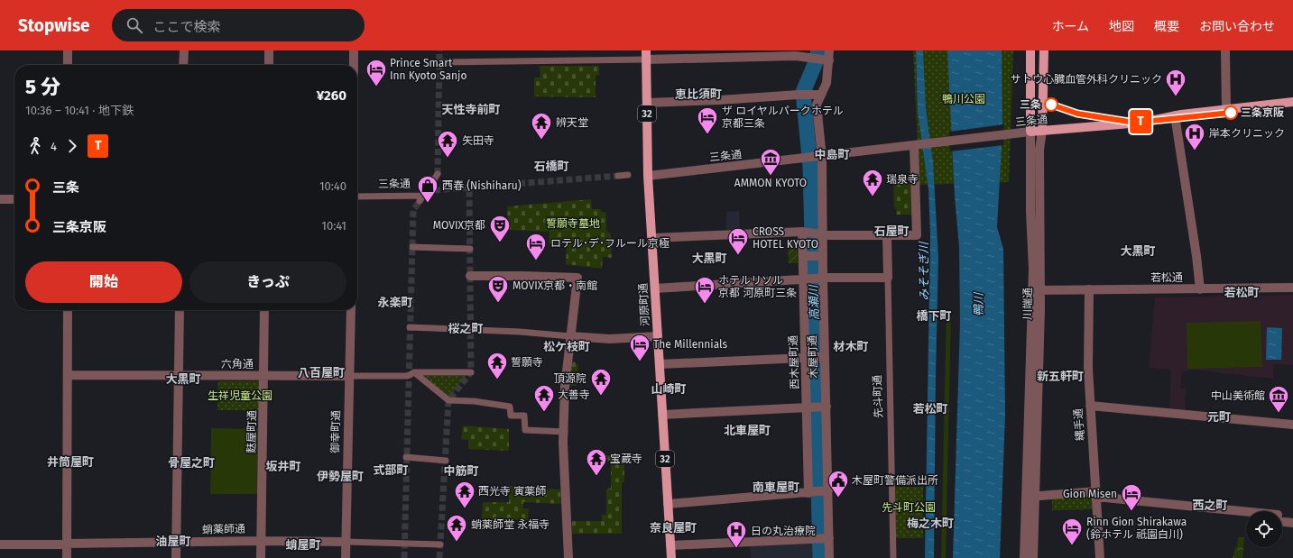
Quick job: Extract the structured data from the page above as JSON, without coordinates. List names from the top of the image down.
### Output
{
  "streets": {
    "main road": [
      "32",
      "三条通",
      "川端通",
      "河原町通"
    ],
    "street": [
      "若松通",
      "木屋町通",
      "西木屋町通",
      "六角通",
      "先斗町通",
      "縄手通",
      "麩屋町通",
      "御幸町通",
      "蛸薬師通"
    ]
  },
  "crossings": [
    ["三条通", "川端通"],
    ["三条通", "河原町通"],
    ["三条通", "木屋町通"],
    ["若松通", "川端通"],
    ["若松通", "縄手通"],
    ["木屋町通", "西木屋町通"],
    ["六角通", "麩屋町通"],
    ["六角通", "御幸町通"],
    ["麩屋町通", "蛸薬師通"],
    ["御幸町通", "蛸薬師通"]
  ],
  "districts": [
    "恵比須町",
    "天性寺前町",
    "中島町",
    "石橋町",
    "石屋町",
    "大黒町",
    "大黒町",
    "若松町",
    "永楽町",
    "橋下町",
    "桜之町",
    "松ケ枝町",
    "材木町",
    "八百屋町",
    "新五軒町",
    "大黒町",
    "山崎町",
    "若松町",
    "元町",
    "北車屋町",
    "井筒屋町",
    "骨屋之町",
    "坂井町",
    "式部町",
    "中筋町",
    "伊勢屋町",
    "南車屋町",
    "西之町",
    "梅之木町",
    "奈良屋町",
    "油屋町",
    "蛸屋町"
  ],
  "water": ["みそそぎ川", "高瀬川", "鴨川"],
  "parks": [
    "鴨川公園",
    "誓願寺墓地",
    "生祥児童公園",
    "先斗町公園"
  ],
  "places": {
    "hotel": [
      "Prince Smart Inn Kyoto Sanjo",
      "ザ ロイヤルパークホテル 京都三条",
      "CROSS HOTEL KYOTO",
      "ロテル･デ･フルール京極",
      "ホテルリソル 京都 河原町三条",
      "The Millennials",
      "Gion Misen",
      "Rinn Gion Shirakawa (鈴ホテル 祇園白川)"
    ],
    "hospital": ["サトウ心臓血管外科クリニック", "岸本クリニック", "日の丸治療院"],
    "other": ["三条", "三条京阪"],
    "temple": [
      "辨天堂",
      "矢田寺",
      "瑞泉寺",
      "誓願寺",
      "頂源院",
      "大善寺",
      "宝蔵寺",
      "西光寺 寅薬師",
      "蛸薬師堂 永福寺"
    ],
    "museum": ["AMMON KYOTO", "中山美術館"],
    "shop": ["西春 (Nishiharu)"],
    "theatre": ["MOVIX京都", "MOVIX京都・南館"],
    "public building": ["木屋町警備派出所"]
  },
  "lines": ["metro line T"],
  "page": {
    "header": "Stopwise",
    "search": "ここで検索",
    "nav": [
      "ホーム",
      "地図",
      "概要",
      "お問い合わせ"
    ],
    "on_map": "T",
    "heading": ["5 分", "10:36 – 10:41 · 地下鉄", "¥260"],
    "legs": ["4", "T"],
    "list": [
      {
        "name": "三条",
        "value": "10:40"
      },
      {
        "name": "三条京阪",
        "value": "10:41"
      }
    ],
    "buttons": ["開始", "きっぷ"]
  }
}
